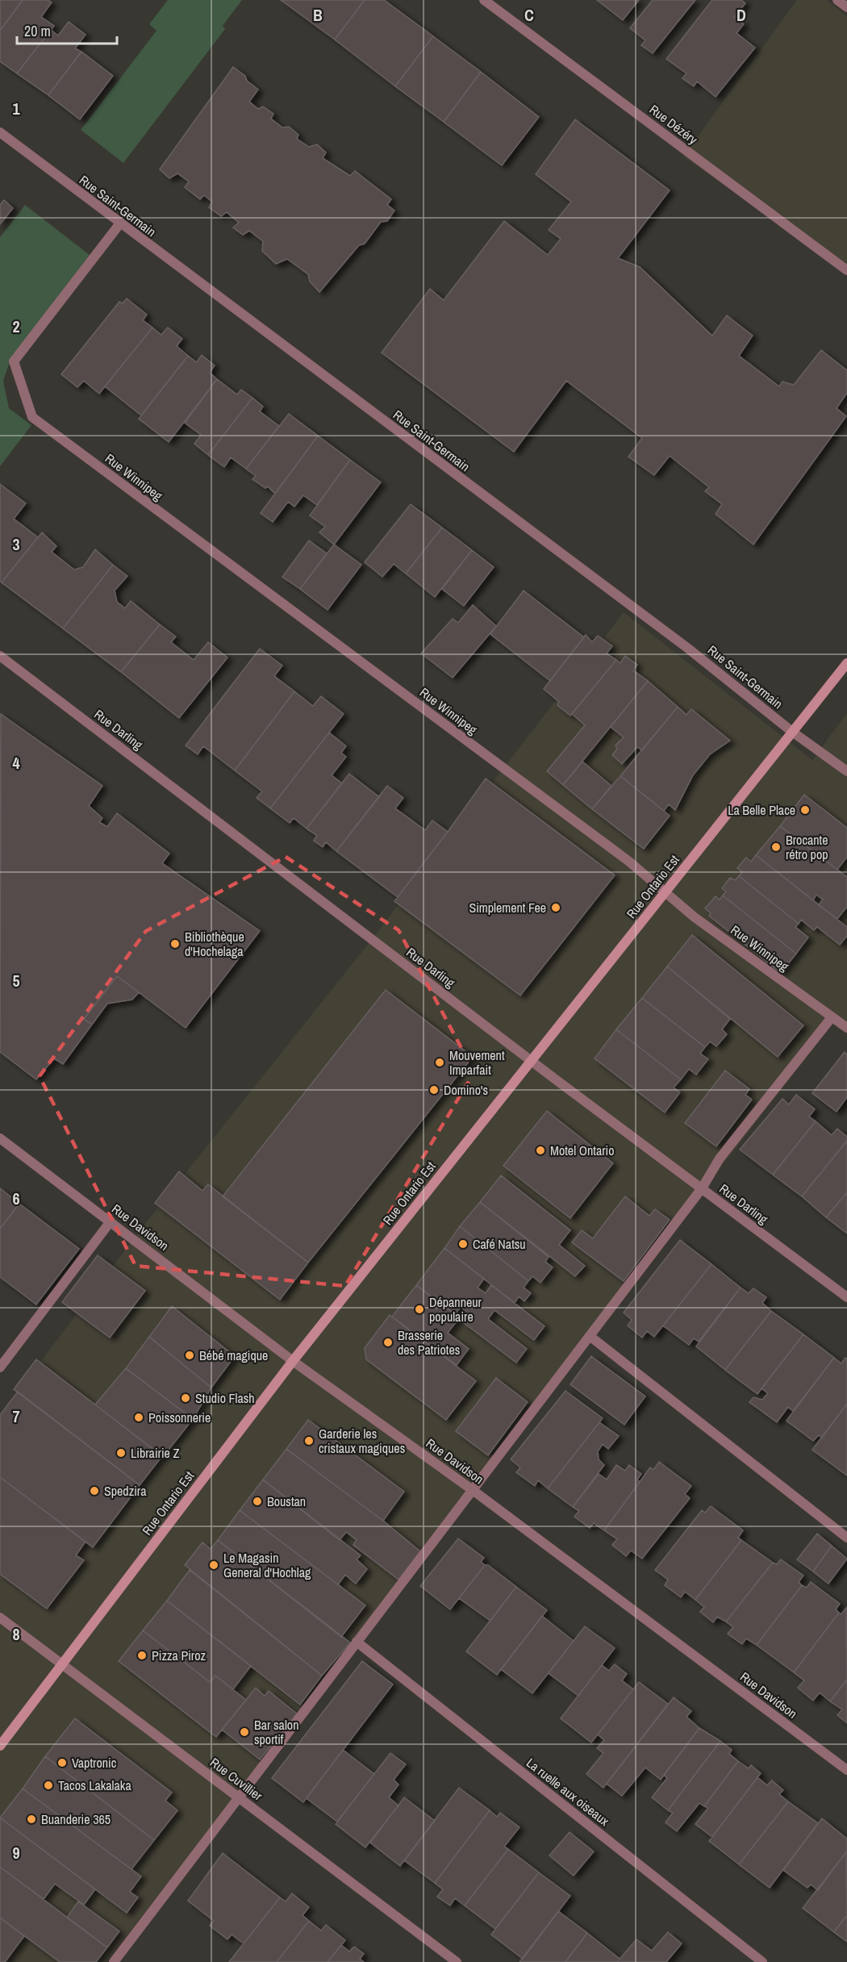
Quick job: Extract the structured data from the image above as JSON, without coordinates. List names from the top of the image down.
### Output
{
  "streets": {
    "main road": ["Rue Ontario Est"],
    "street": [
      "Rue Dézéry",
      "Rue Saint-Germain",
      "Rue Winnipeg",
      "Rue Darling",
      "Rue Davidson",
      "Rue Cuvillier",
      "La ruelle aux oiseaux"
    ]
  },
  "crossings": [
    ["Rue Saint-Germain", "Rue Winnipeg"],
    ["Rue Saint-Germain", "Rue Ontario Est"],
    ["Rue Winnipeg", "Rue Ontario Est"],
    ["Rue Darling", "Rue Ontario Est"],
    ["Rue Ontario Est", "Rue Davidson"],
    ["Rue Ontario Est", "Rue Cuvillier"]
  ],
  "places": [
    "La Belle Place",
    "Brocante rétro pop",
    "Simplement Fee",
    "Bibliothèque d'Hochelaga",
    "Mouvement Imparfait",
    "Domino's",
    "Motel Ontario",
    "Café Natsu",
    "Dépanneur populaire",
    "Brasserie des Patriotes",
    "Bébé magique",
    "Studio Flash",
    "Poissonnerie",
    "Garderie les cristaux magiques",
    "Librairie Z",
    "Spedzira",
    "Boustan",
    "Le Magasin General d'Hochlag",
    "Pizza Piroz",
    "Bar salon sportif",
    "Vaptronic",
    "Tacos Lakalaka",
    "Buanderie 365"
  ],
  "scale_bar": "20 m",
  "grid": {
    "columns": ["B", "C", "D"],
    "rows": [
      "1",
      "2",
      "3",
      "4",
      "5",
      "6",
      "7",
      "8",
      "9"
    ]
  }
}
